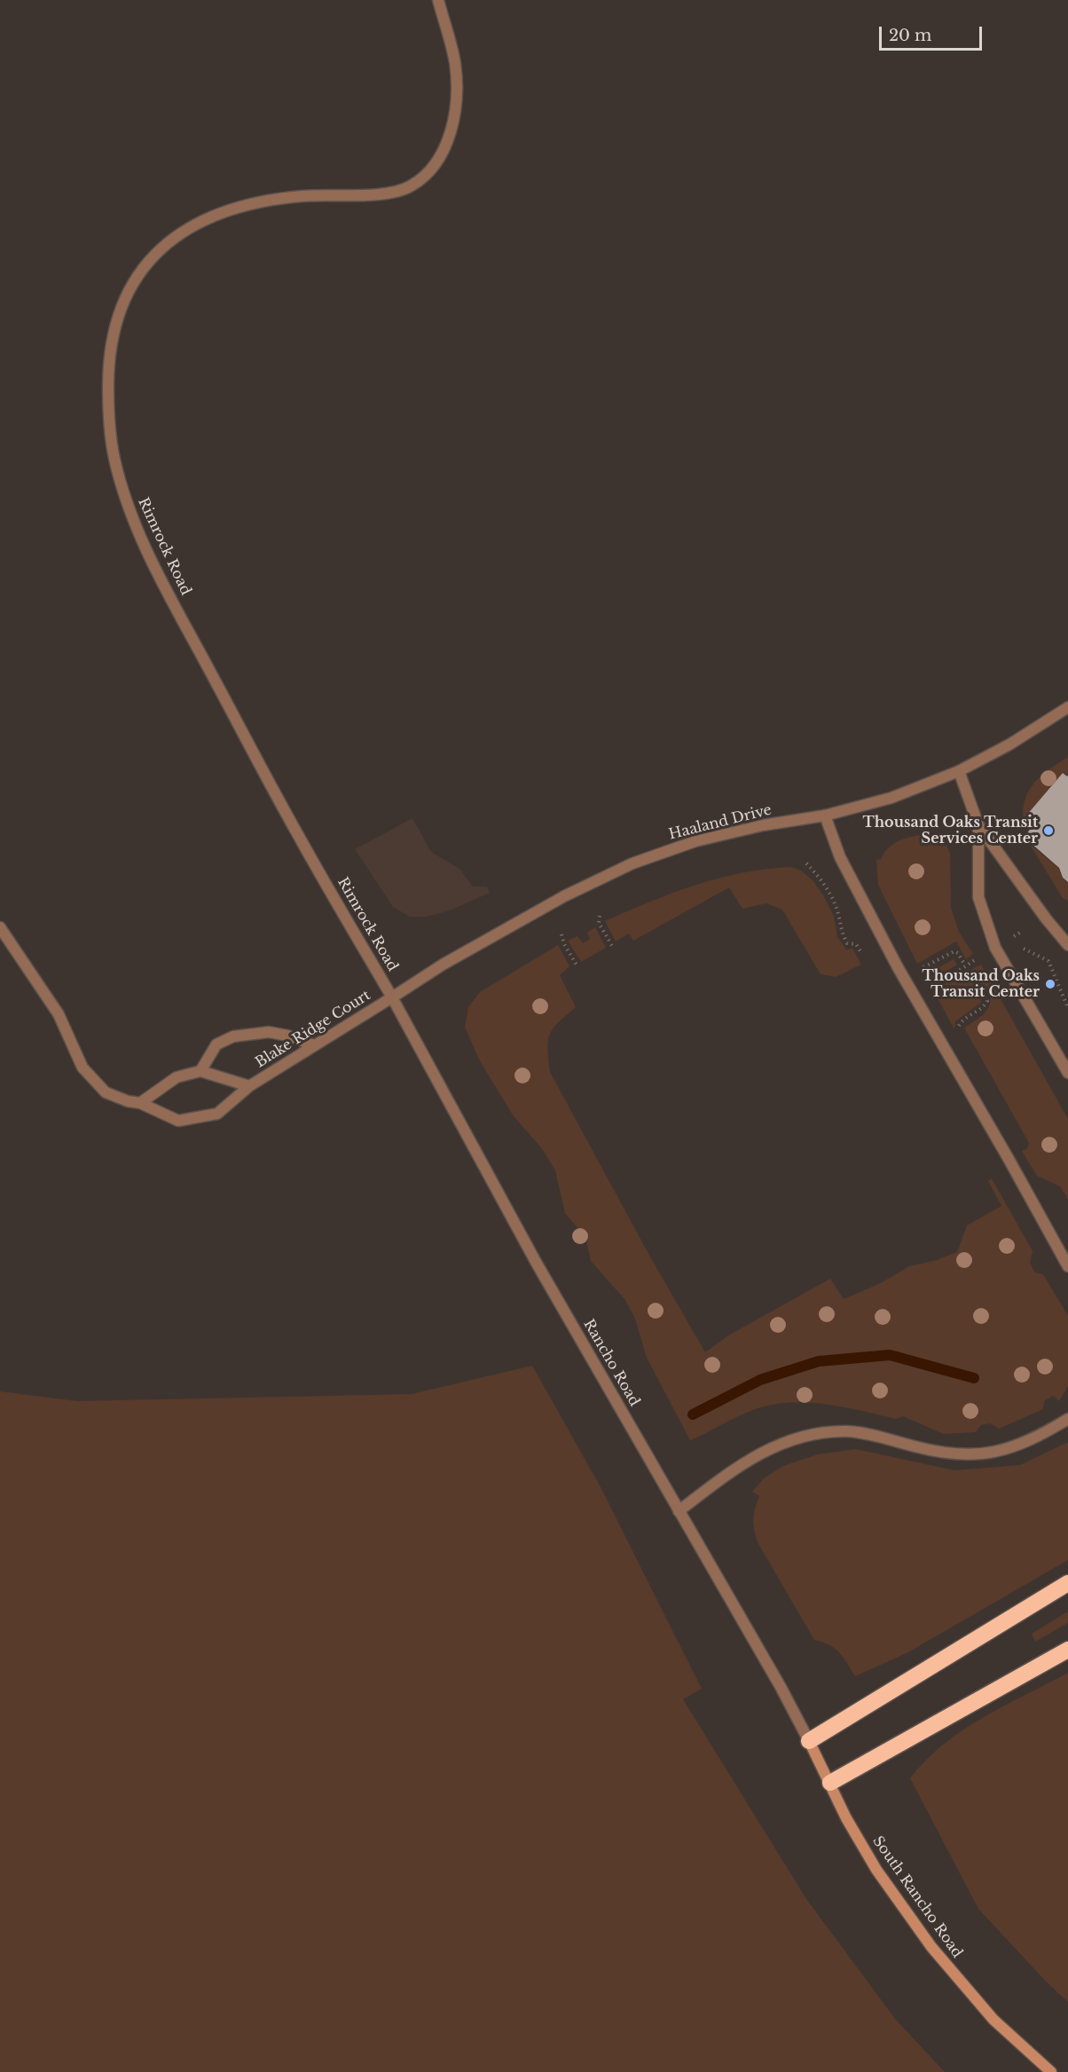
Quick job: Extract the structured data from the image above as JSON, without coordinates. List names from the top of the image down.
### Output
{
  "streets": {
    "main road": ["South Rancho Road"],
    "street": [
      "Rimrock Road",
      "Haaland Drive",
      "Blake Ridge Court",
      "Rancho Road"
    ]
  },
  "crossings": [
    ["Rimrock Road", "Haaland Drive"],
    ["Rimrock Road", "Blake Ridge Court"],
    ["Rimrock Road", "Rancho Road"],
    ["Haaland Drive", "Blake Ridge Court"],
    ["Haaland Drive", "Rancho Road"],
    ["Blake Ridge Court", "Rancho Road"],
    ["Rancho Road", "South Rancho Road"]
  ],
  "places": ["Thousand Oaks Transit Services Center", "Thousand Oaks Transit Center"],
  "scale_bar": "20 m"
}
